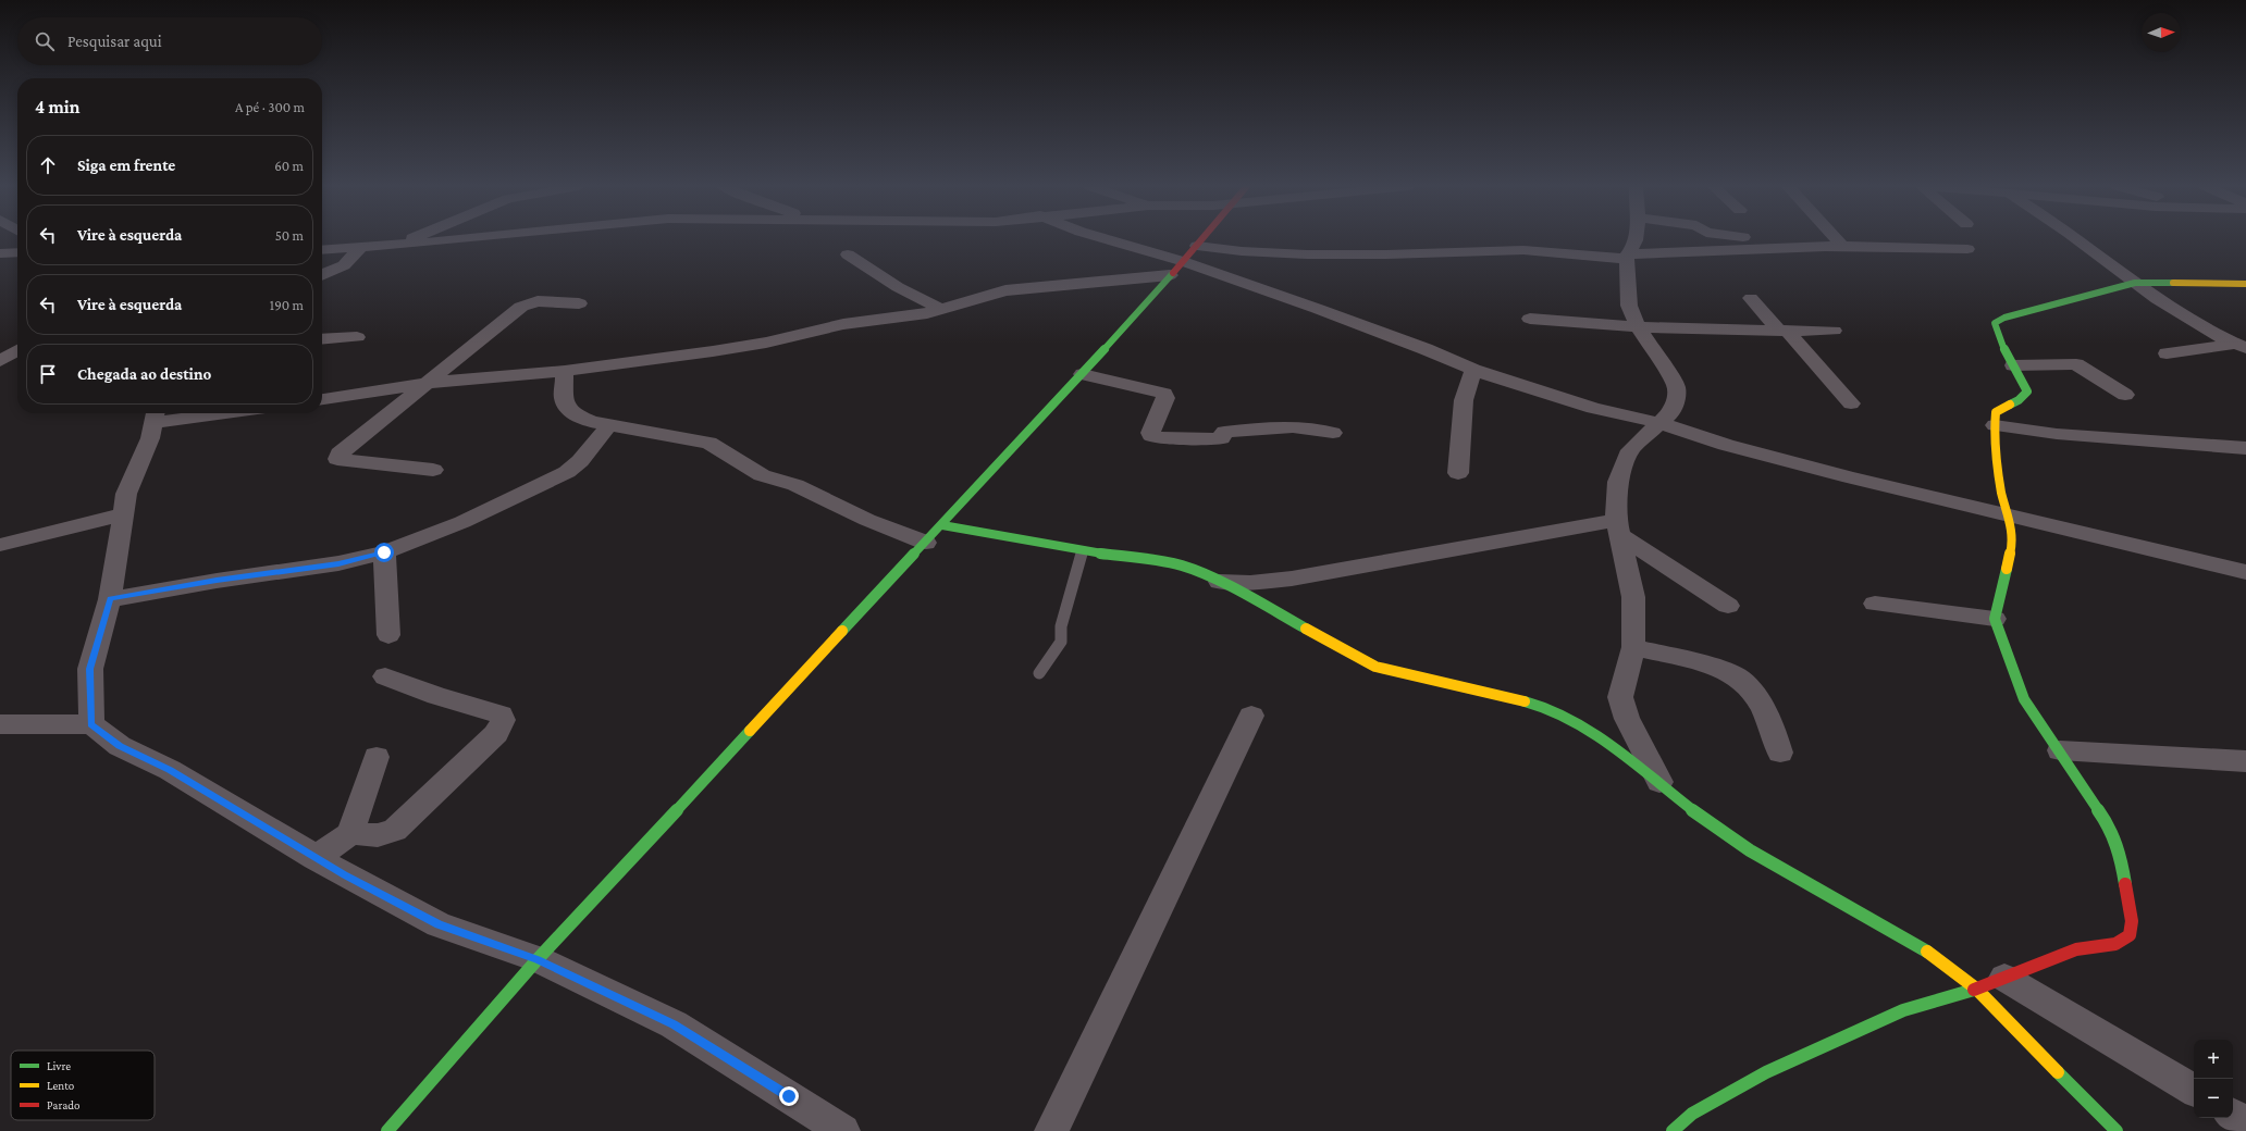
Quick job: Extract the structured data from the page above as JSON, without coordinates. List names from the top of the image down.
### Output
{
  "legend": ["Livre", "Lento", "Parado"],
  "north": "right",
  "page": {
    "search": "Pesquisar aqui",
    "heading": ["4 min", "A pé · 300 m"],
    "list": [
      ["Siga em frente", "60 m"],
      ["Vire à esquerda", "50 m"],
      ["Vire à esquerda", "190 m"],
      "Chegada ao destino"
    ],
    "map_buttons": ["+", "−"]
  }
}
